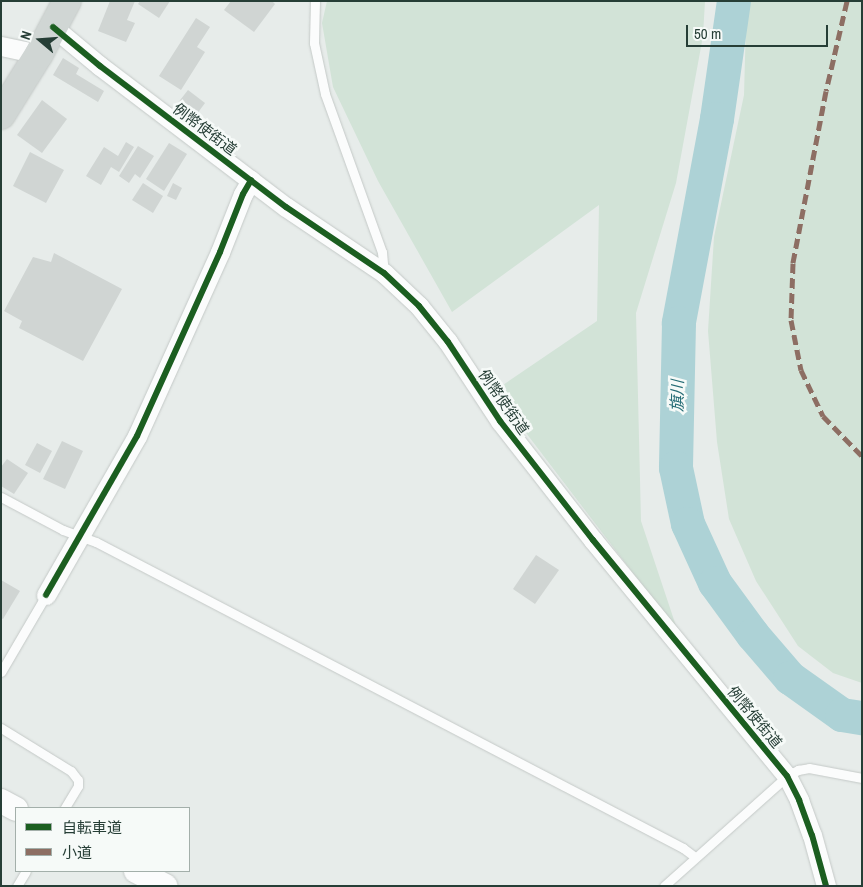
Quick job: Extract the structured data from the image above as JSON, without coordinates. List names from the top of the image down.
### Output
{
  "streets": {
    "street": ["例幣使街道"]
  },
  "water": ["旗川"],
  "legend": ["自転車道", "小道"],
  "scale_bar": "50 m",
  "north": "left"
}
